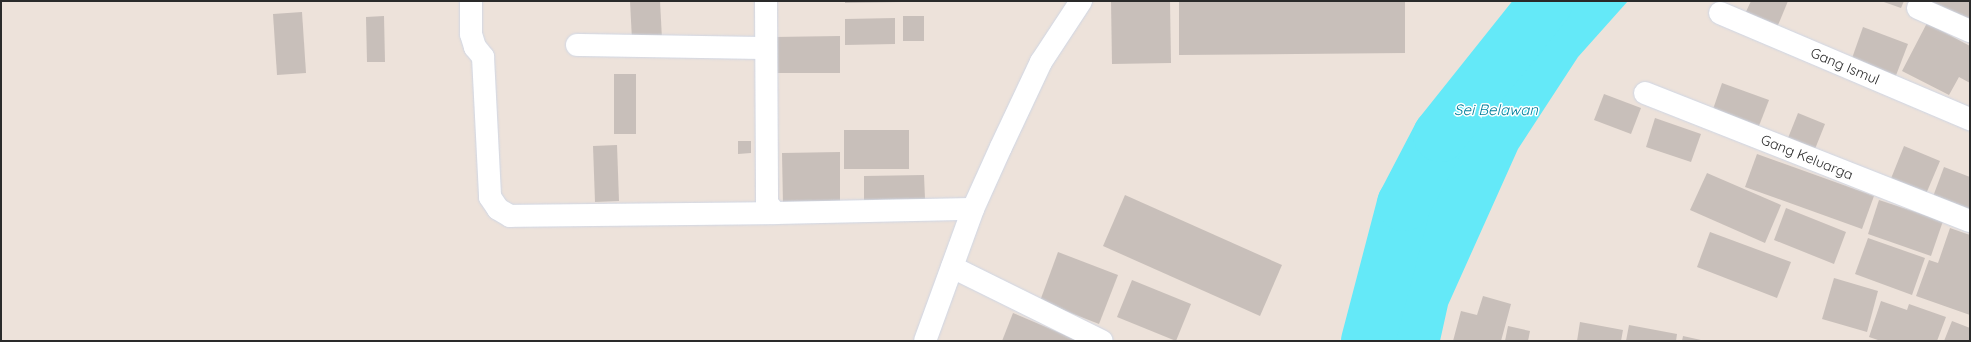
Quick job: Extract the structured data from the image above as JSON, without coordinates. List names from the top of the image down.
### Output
{
  "streets": {
    "street": ["Gang Ismul", "Gang Keluarga"]
  },
  "water": ["Sei Belawan"]
}
